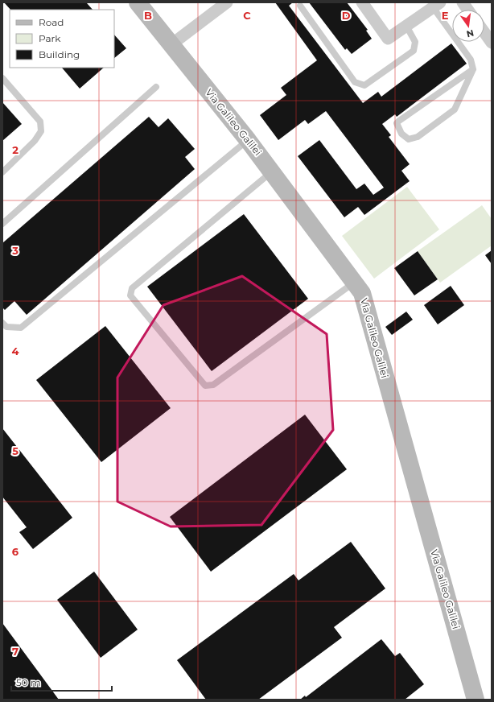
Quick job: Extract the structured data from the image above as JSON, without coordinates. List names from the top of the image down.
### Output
{
  "streets": {
    "street": ["Via Galileo Galilei"]
  },
  "legend": ["Road", "Park", "Building"],
  "scale_bar": "50 m",
  "north": "bottom",
  "grid": {
    "columns": [
      "B",
      "C",
      "D",
      "E"
    ],
    "rows": [
      "2",
      "3",
      "4",
      "5",
      "6",
      "7"
    ]
  }
}
